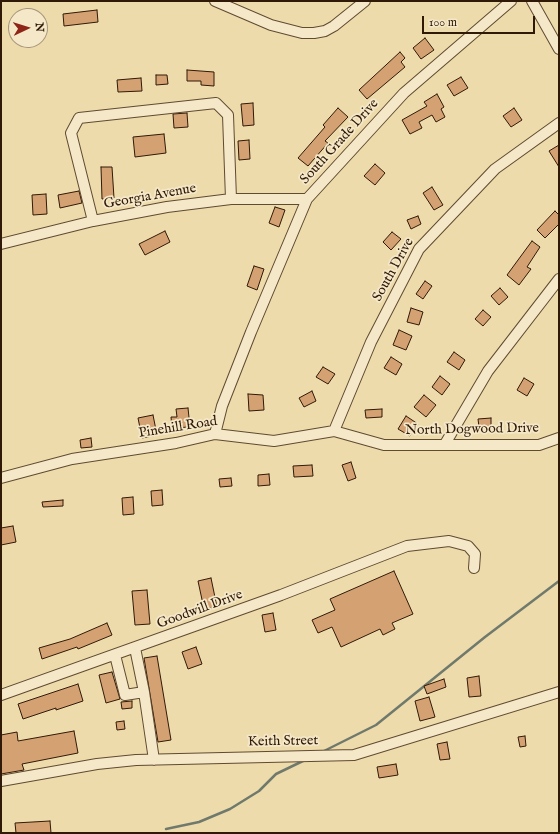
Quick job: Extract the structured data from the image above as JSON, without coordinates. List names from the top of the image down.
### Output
{
  "streets": {
    "street": [
      "South Grade Drive",
      "Georgia Avenue",
      "South Drive",
      "Pinehill Road",
      "North Dogwood Drive",
      "Goodwill Drive",
      "Keith Street"
    ]
  },
  "crossings": [
    ["South Grade Drive", "Georgia Avenue"],
    ["South Grade Drive", "Pinehill Road"],
    ["South Drive", "Pinehill Road"],
    ["Pinehill Road", "North Dogwood Drive"]
  ],
  "scale_bar": "100 m",
  "north": "right"
}
